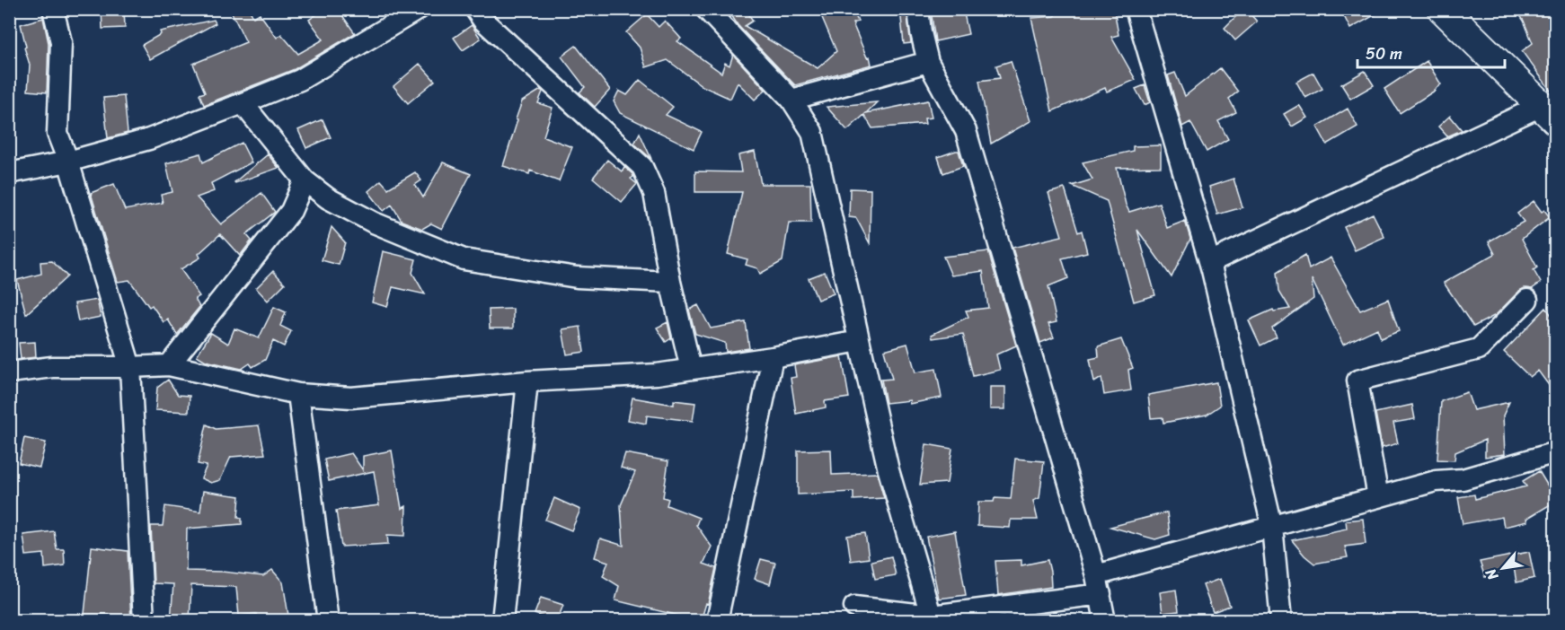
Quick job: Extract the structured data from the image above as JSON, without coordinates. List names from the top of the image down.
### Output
{
  "scale_bar": "50 m",
  "north": "bottom left"
}
